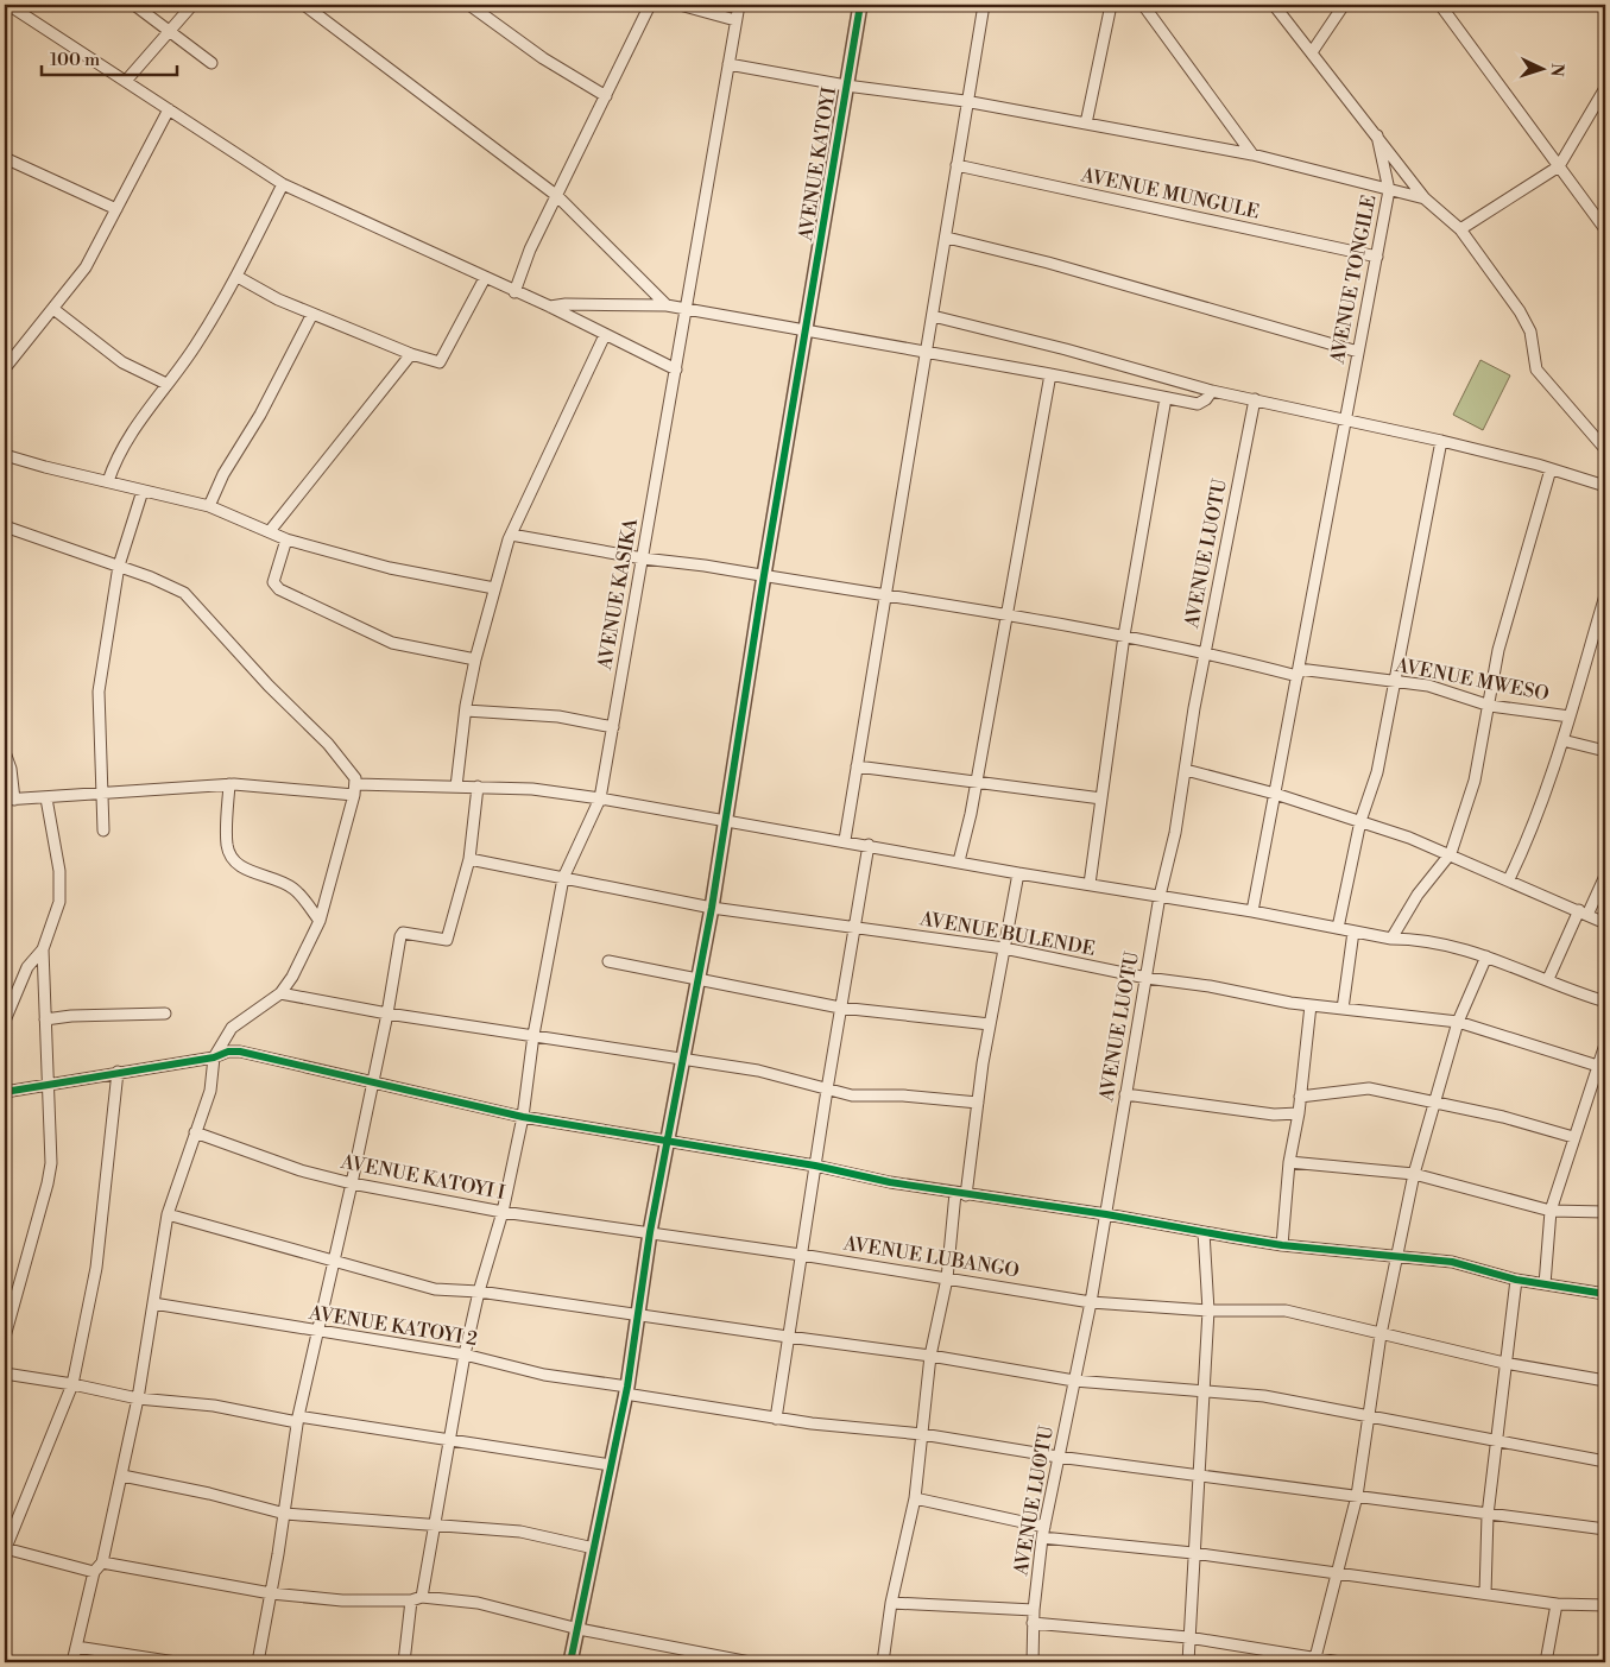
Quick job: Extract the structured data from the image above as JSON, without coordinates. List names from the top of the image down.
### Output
{
  "streets": {
    "street": [
      "AVENUE KATOYI",
      "AVENUE MUNGULE",
      "AVENUE TONGILE",
      "AVENUE LUOTU",
      "AVENUE KASIKA",
      "AVENUE MWESO",
      "AVENUE BULENDE",
      "AVENUE KATOYI I",
      "AVENUE LUBANGO",
      "AVENUE KATOYI 2"
    ]
  },
  "crossings": [
    ["AVENUE KATOYI", "AVENUE MWESO"],
    ["AVENUE KATOYI", "AVENUE BULENDE"],
    ["AVENUE KATOYI", "AVENUE KATOYI I"],
    ["AVENUE KATOYI", "AVENUE LUBANGO"],
    ["AVENUE KATOYI", "AVENUE KATOYI 2"],
    ["AVENUE MUNGULE", "AVENUE TONGILE"],
    ["AVENUE TONGILE", "AVENUE MWESO"],
    ["AVENUE LUOTU", "AVENUE MWESO"],
    ["AVENUE LUOTU", "AVENUE BULENDE"],
    ["AVENUE LUOTU", "AVENUE LUBANGO"],
    ["AVENUE LUOTU", "AVENUE KATOYI 2"],
    ["AVENUE KASIKA", "AVENUE MWESO"],
    ["AVENUE KASIKA", "AVENUE BULENDE"],
    ["AVENUE KASIKA", "AVENUE KATOYI I"],
    ["AVENUE KASIKA", "AVENUE KATOYI 2"],
    ["AVENUE KATOYI I", "AVENUE LUBANGO"]
  ],
  "scale_bar": "100 m",
  "north": "right"
}
